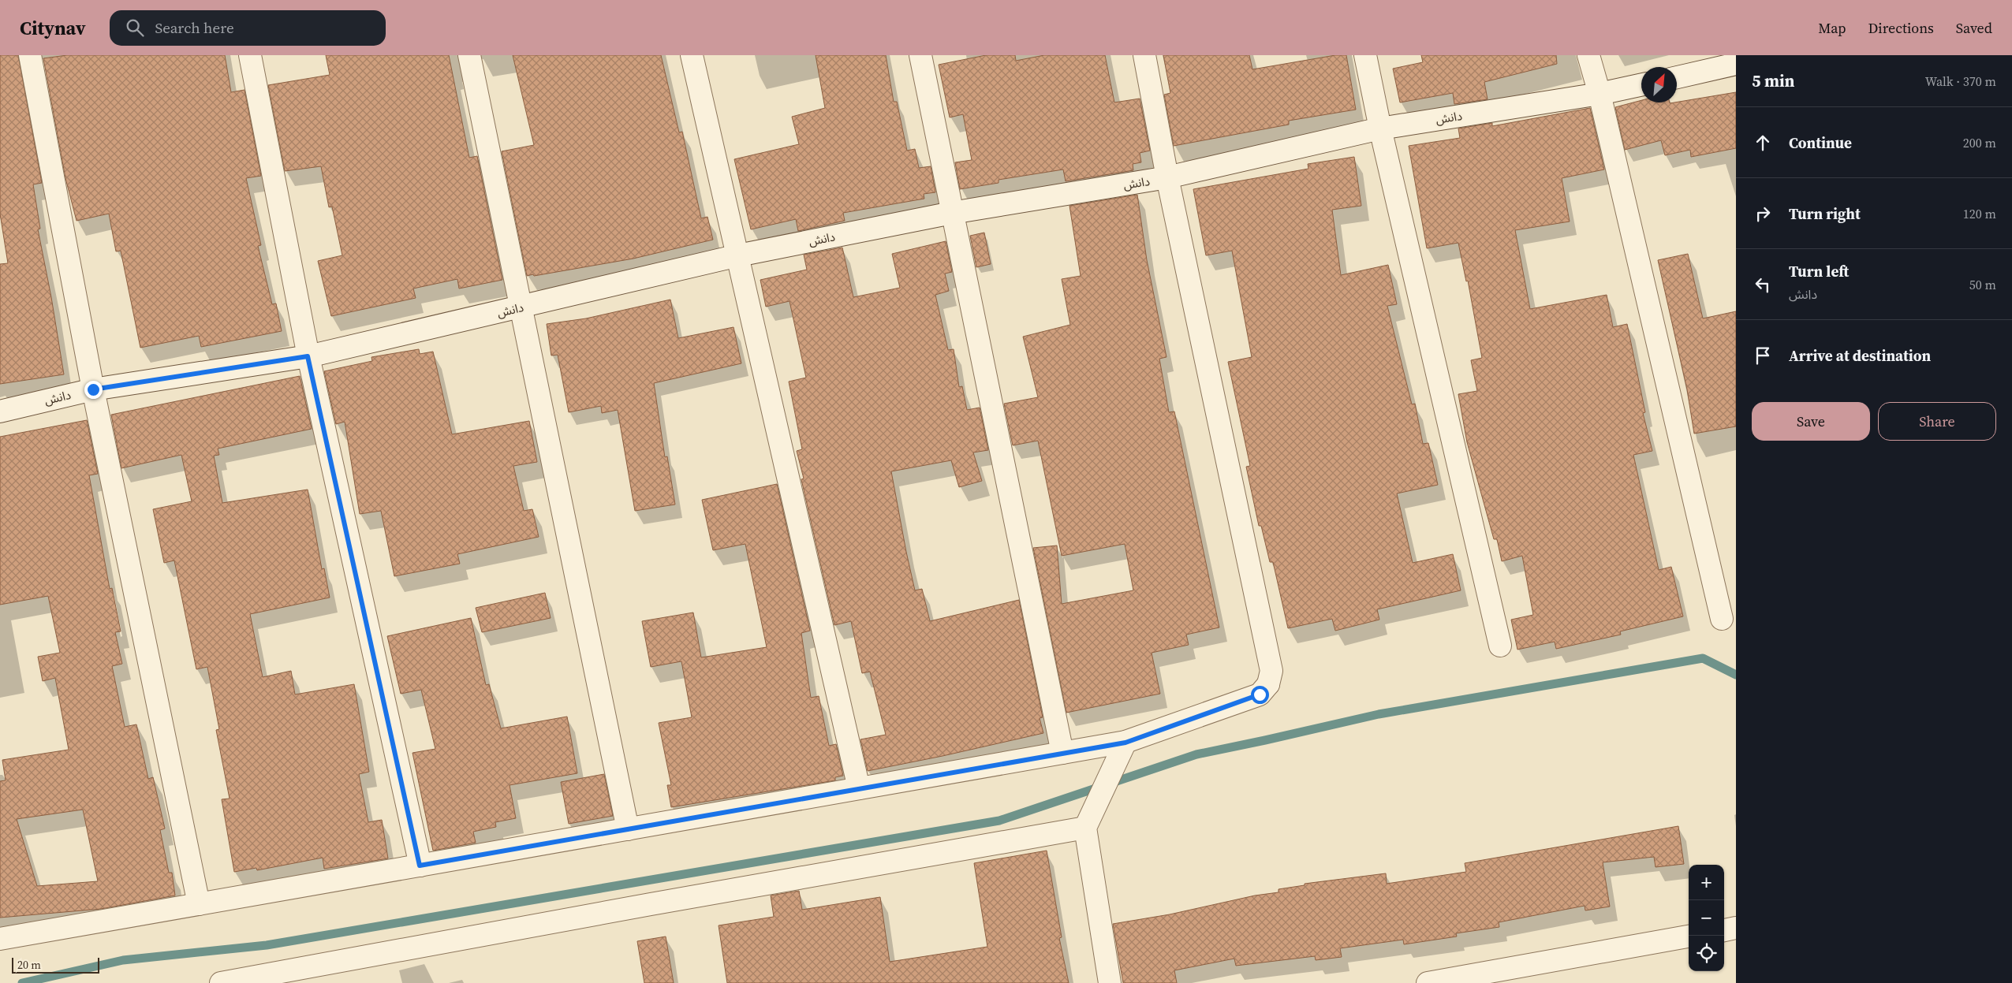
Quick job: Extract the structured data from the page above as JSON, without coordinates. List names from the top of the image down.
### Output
{
  "streets": {
    "street": ["دانش"]
  },
  "scale_bar": "20 m",
  "north": "top right",
  "page": {
    "header": "Citynav",
    "search": "Search here",
    "nav": ["Map", "Directions", "Saved"],
    "heading": ["5 min", "Walk · 370 m"],
    "list": [
      ["Continue", "200 m"],
      ["Turn right", "120 m"],
      ["Turn left", "دانش", "50 m"],
      "Arrive at destination"
    ],
    "buttons": ["Save", "Share"],
    "map_buttons": ["+", "−"],
    "scale": "20 m"
  }
}
